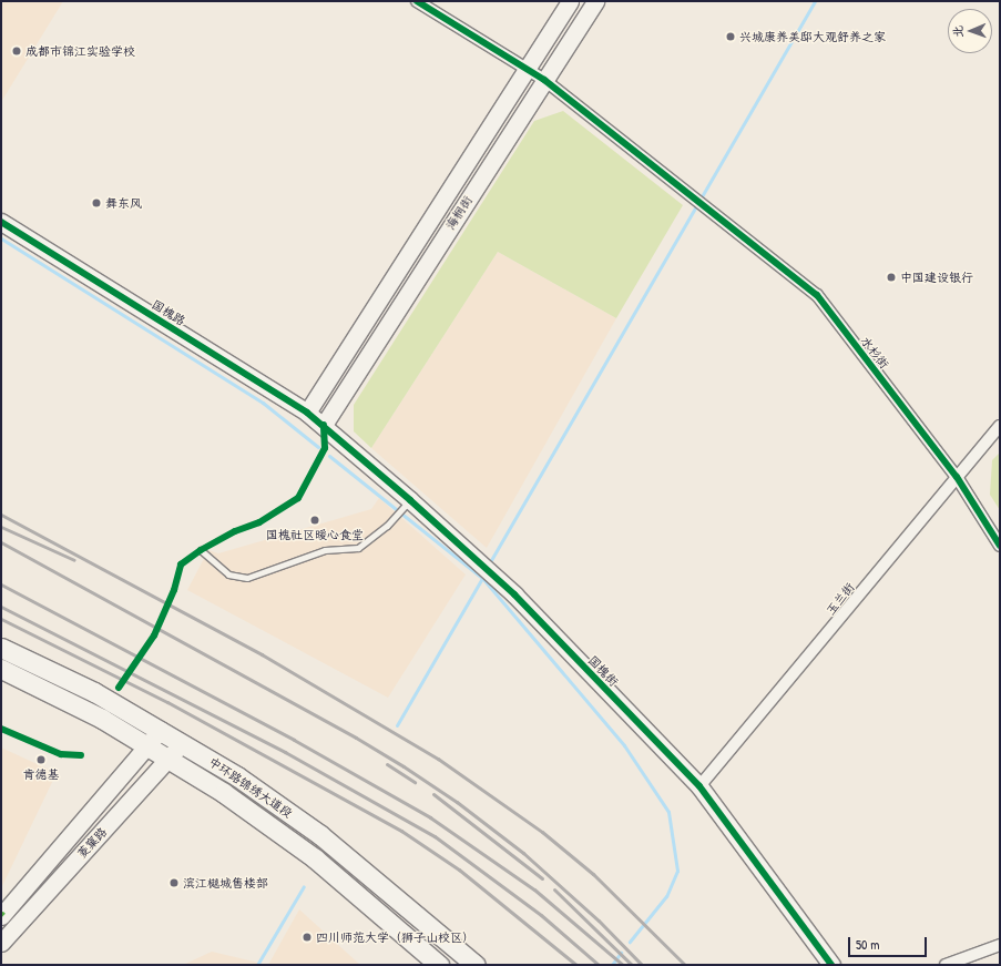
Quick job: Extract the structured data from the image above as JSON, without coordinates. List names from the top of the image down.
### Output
{
  "streets": {
    "main road": ["中环路锦绣大道段"],
    "street": [
      "海桐街",
      "国槐路",
      "水杉街",
      "玉兰街",
      "国槐街",
      "菱窠路"
    ]
  },
  "crossings": [
    ["海桐街", "国槐路"],
    ["海桐街", "水杉街"],
    ["海桐街", "国槐街"],
    ["国槐路", "国槐街"],
    ["水杉街", "玉兰街"],
    ["玉兰街", "国槐街"],
    ["中环路锦绣大道段", "菱窠路"]
  ],
  "places": [
    "兴城康养美邸大观舒养之家",
    "成都市锦江实验学校",
    "舞东风",
    "中国建设银行",
    "国槐社区暖心食堂",
    "肯德基",
    "滨江樾城售楼部",
    "四川师范大学（狮子山校区）"
  ],
  "scale_bar": "50 m",
  "north": "left"
}
